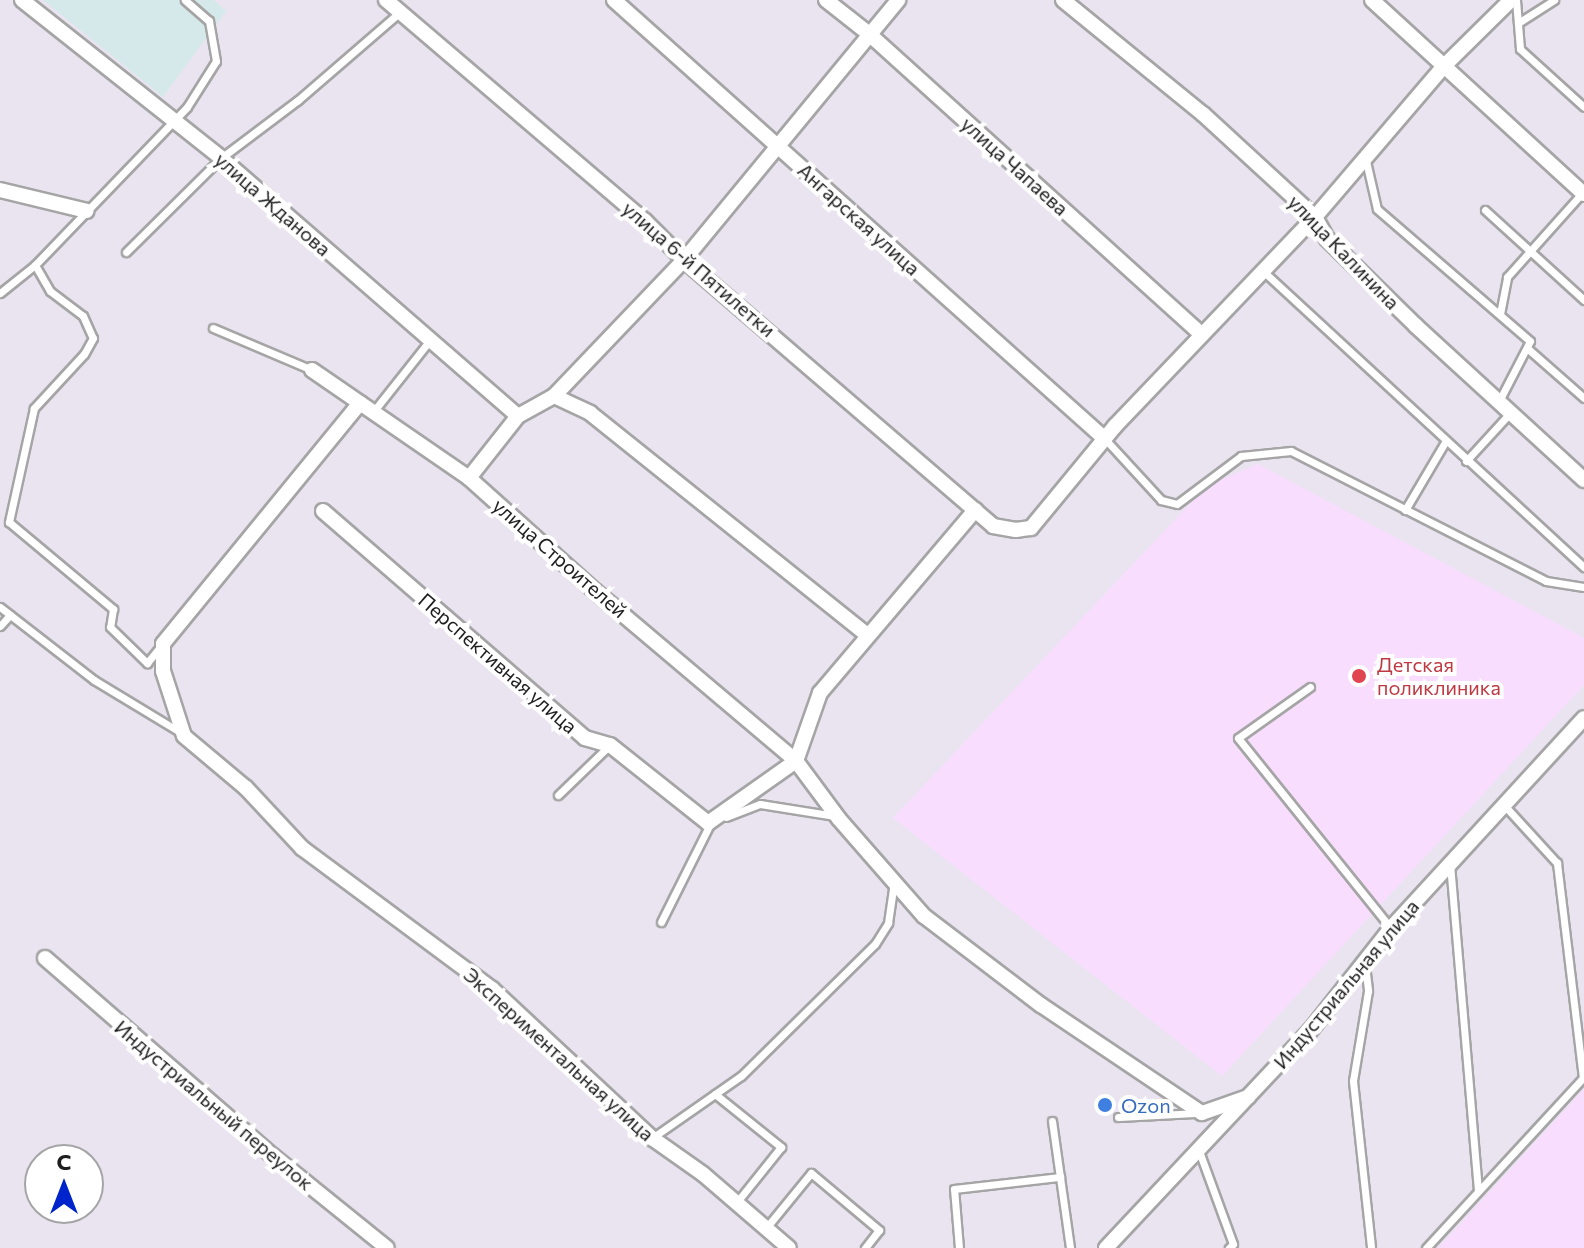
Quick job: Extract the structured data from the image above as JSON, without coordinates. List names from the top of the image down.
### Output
{
  "streets": {
    "street": [
      "улица Чапаева",
      "улица Жданова",
      "Ангарская улица",
      "улица Калинина",
      "улица 6-й Пятилетки",
      "улица Строителей",
      "Перспективная улица",
      "Индустриальная улица",
      "Экспериментальная улица",
      "Индустриальный переулок"
    ]
  },
  "crossings": [
    ["Ангарская улица", "улица 6-й Пятилетки"]
  ],
  "places": ["Детская поликлиника", "Ozon"],
  "north": "top"
}
